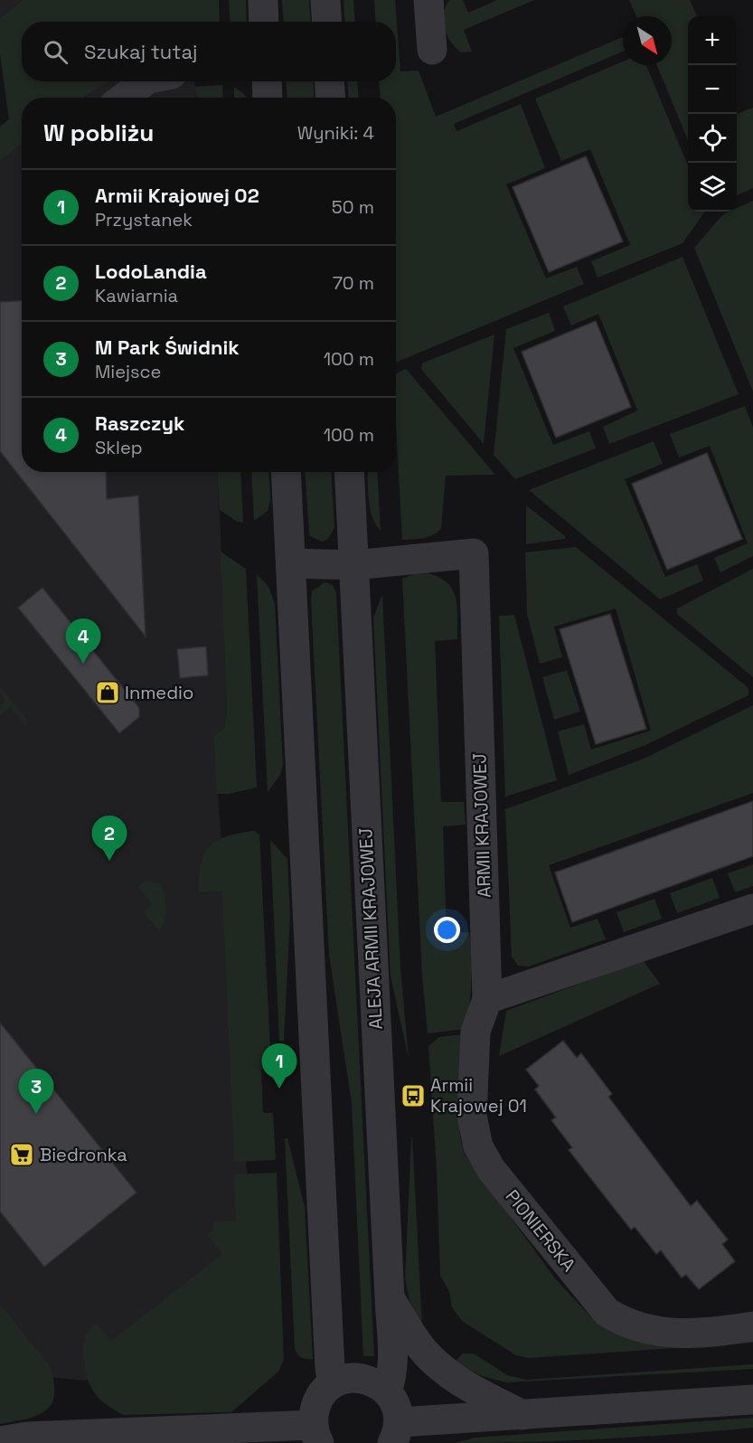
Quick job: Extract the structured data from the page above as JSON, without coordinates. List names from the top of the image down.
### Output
{
  "streets": {
    "street": ["ARMII KRAJOWEJ", "ALEJA ARMII KRAJOWEJ", "PIONIERSKA"]
  },
  "crossings": [
    ["ARMII KRAJOWEJ", "ALEJA ARMII KRAJOWEJ"],
    ["ARMII KRAJOWEJ", "PIONIERSKA"]
  ],
  "places": {
    "shop": ["Inmedio"],
    "bus stop": ["Armii Krajowej 01"],
    "supermarket": ["Biedronka"]
  },
  "north": "bottom right",
  "page": {
    "map_buttons": ["+", "−"],
    "search": "Szukaj tutaj",
    "heading": ["W pobliżu", "Wyniki: 4"],
    "list": [
      {
        "mark": "1",
        "name": "Armii Krajowej 02",
        "note": "Przystanek",
        "value": "50 m"
      },
      {
        "mark": "2",
        "name": "LodoLandia",
        "note": "Kawiarnia",
        "value": "70 m"
      },
      {
        "mark": "3",
        "name": "M Park Świdnik",
        "note": "Miejsce",
        "value": "100 m"
      },
      {
        "mark": "4",
        "name": "Raszczyk",
        "note": "Sklep",
        "value": "100 m"
      }
    ],
    "pins": [
      "4",
      "2",
      "1",
      "3"
    ]
  }
}
